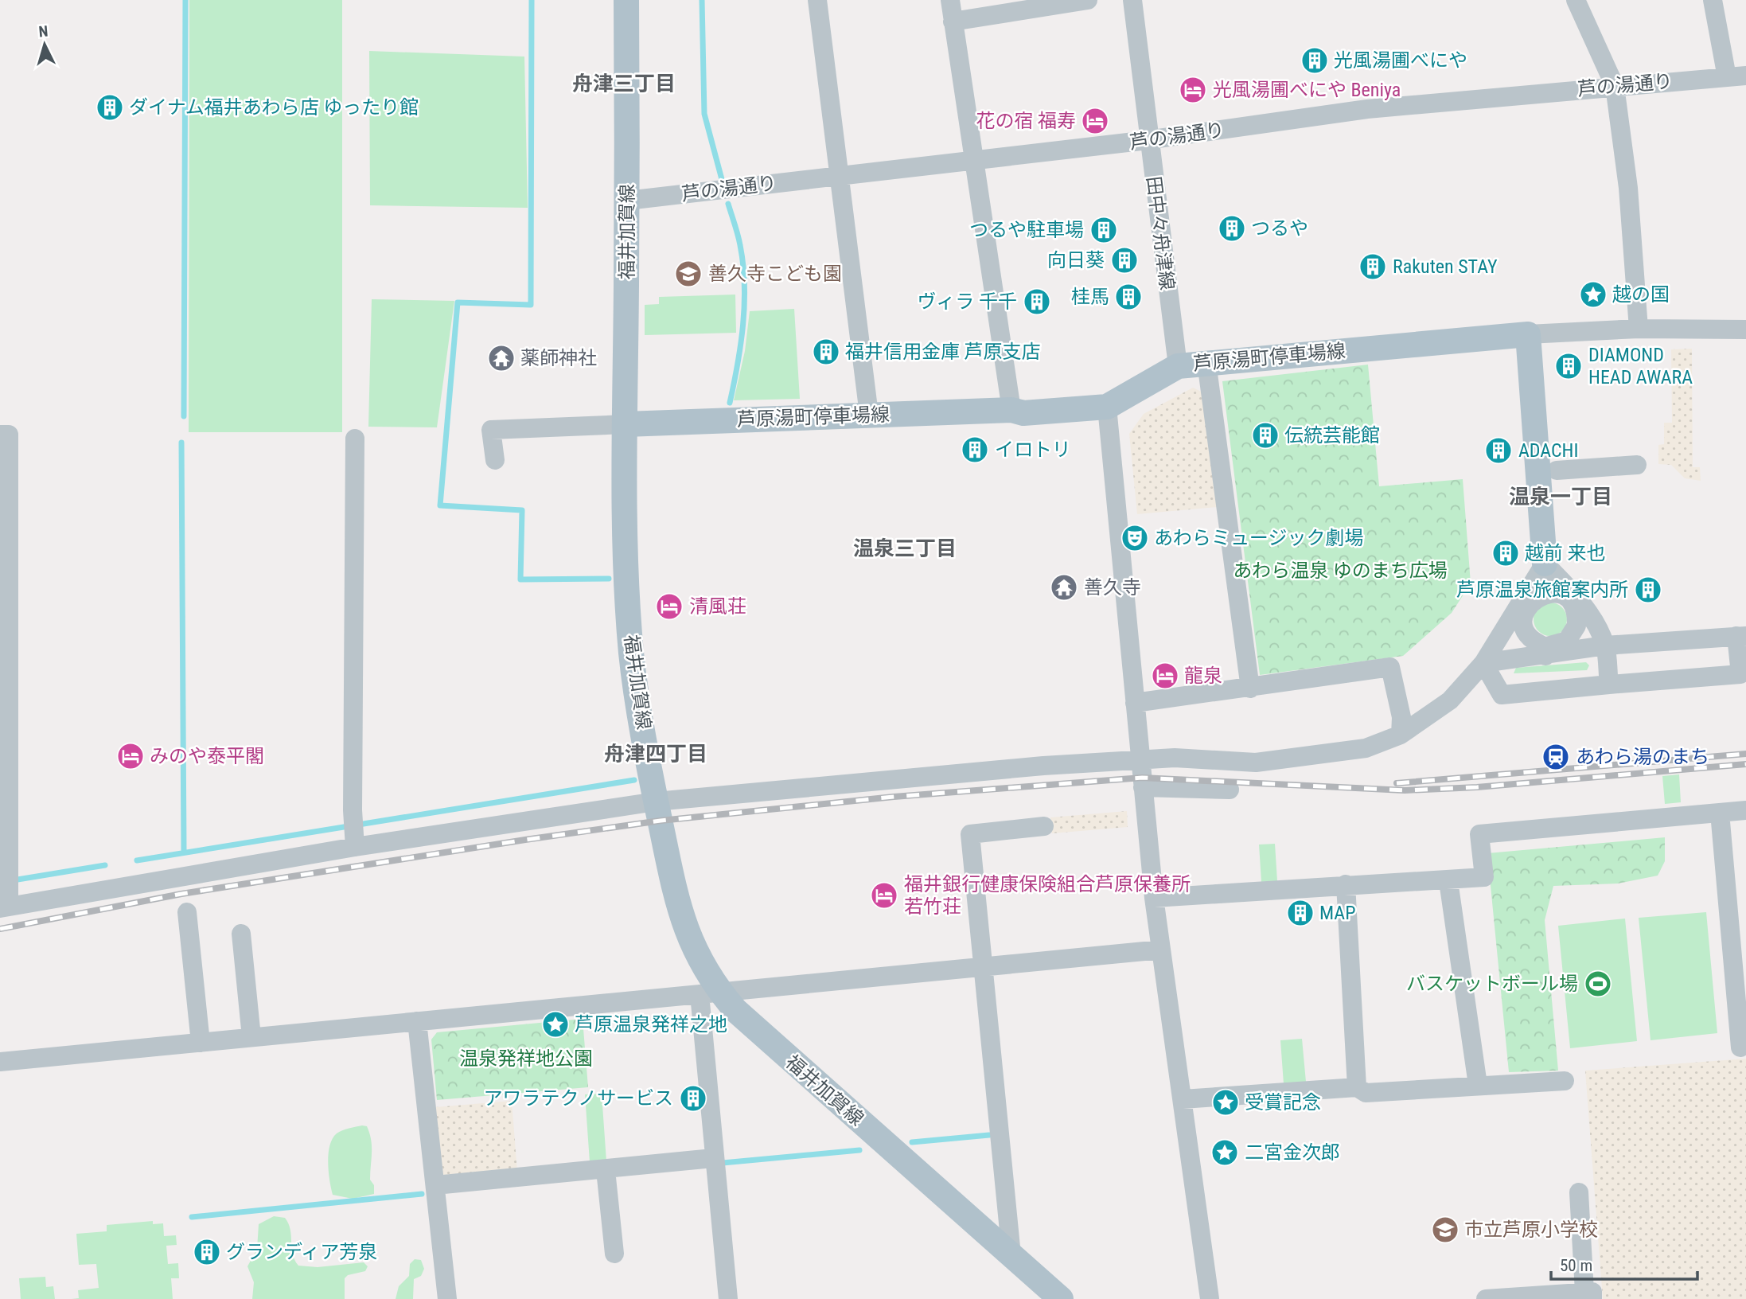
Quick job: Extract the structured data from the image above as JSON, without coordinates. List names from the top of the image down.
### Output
{
  "streets": {
    "main road": ["福井加賀線", "芦原湯町停車場線"],
    "street": ["芦の湯通り", "田中々舟津線"]
  },
  "crossings": [
    ["芦の湯通り", "福井加賀線"],
    ["芦の湯通り", "田中々舟津線"],
    ["福井加賀線", "芦原湯町停車場線"],
    ["田中々舟津線", "芦原湯町停車場線"]
  ],
  "districts": [
    "舟津三丁目",
    "温泉一丁目",
    "温泉三丁目",
    "舟津四丁目"
  ],
  "parks": ["あわら温泉 ゆのまち広場", "温泉発祥地公園"],
  "places": {
    "building": [
      "光風湯圃べにや",
      "ダイナム福井あわら店 ゆったり館",
      "つるや",
      "つるや駐車場",
      "向日葵",
      "Rakuten STAY",
      "桂馬",
      "ヴィラ 千千",
      "福井信用金庫 芦原支店",
      "DIAMOND HEAD AWARA",
      "伝統芸能館",
      "イロトリ",
      "ADACHI",
      "越前 来也",
      "芦原温泉旅館案内所",
      "MAP",
      "アワラテクノサービス",
      "グランディア芳泉"
    ],
    "hotel": [
      "光風湯圃べにや Beniya",
      "花の宿 福寿",
      "清風荘",
      "龍泉",
      "みのや泰平閣",
      "福井銀行健康保険組合芦原保養所 若竹荘"
    ],
    "school or university": ["善久寺こども園", "市立芦原小学校"],
    "place": [
      "越の国",
      "芦原温泉発祥之地",
      "受賞記念",
      "二宮金次郎"
    ],
    "temple": ["薬師神社", "善久寺"],
    "theatre": ["あわらミュージック劇場"],
    "station": ["あわら湯のまち"],
    "sports": ["バスケットボール場"]
  },
  "scale_bar": "50 m",
  "north": "top"
}
